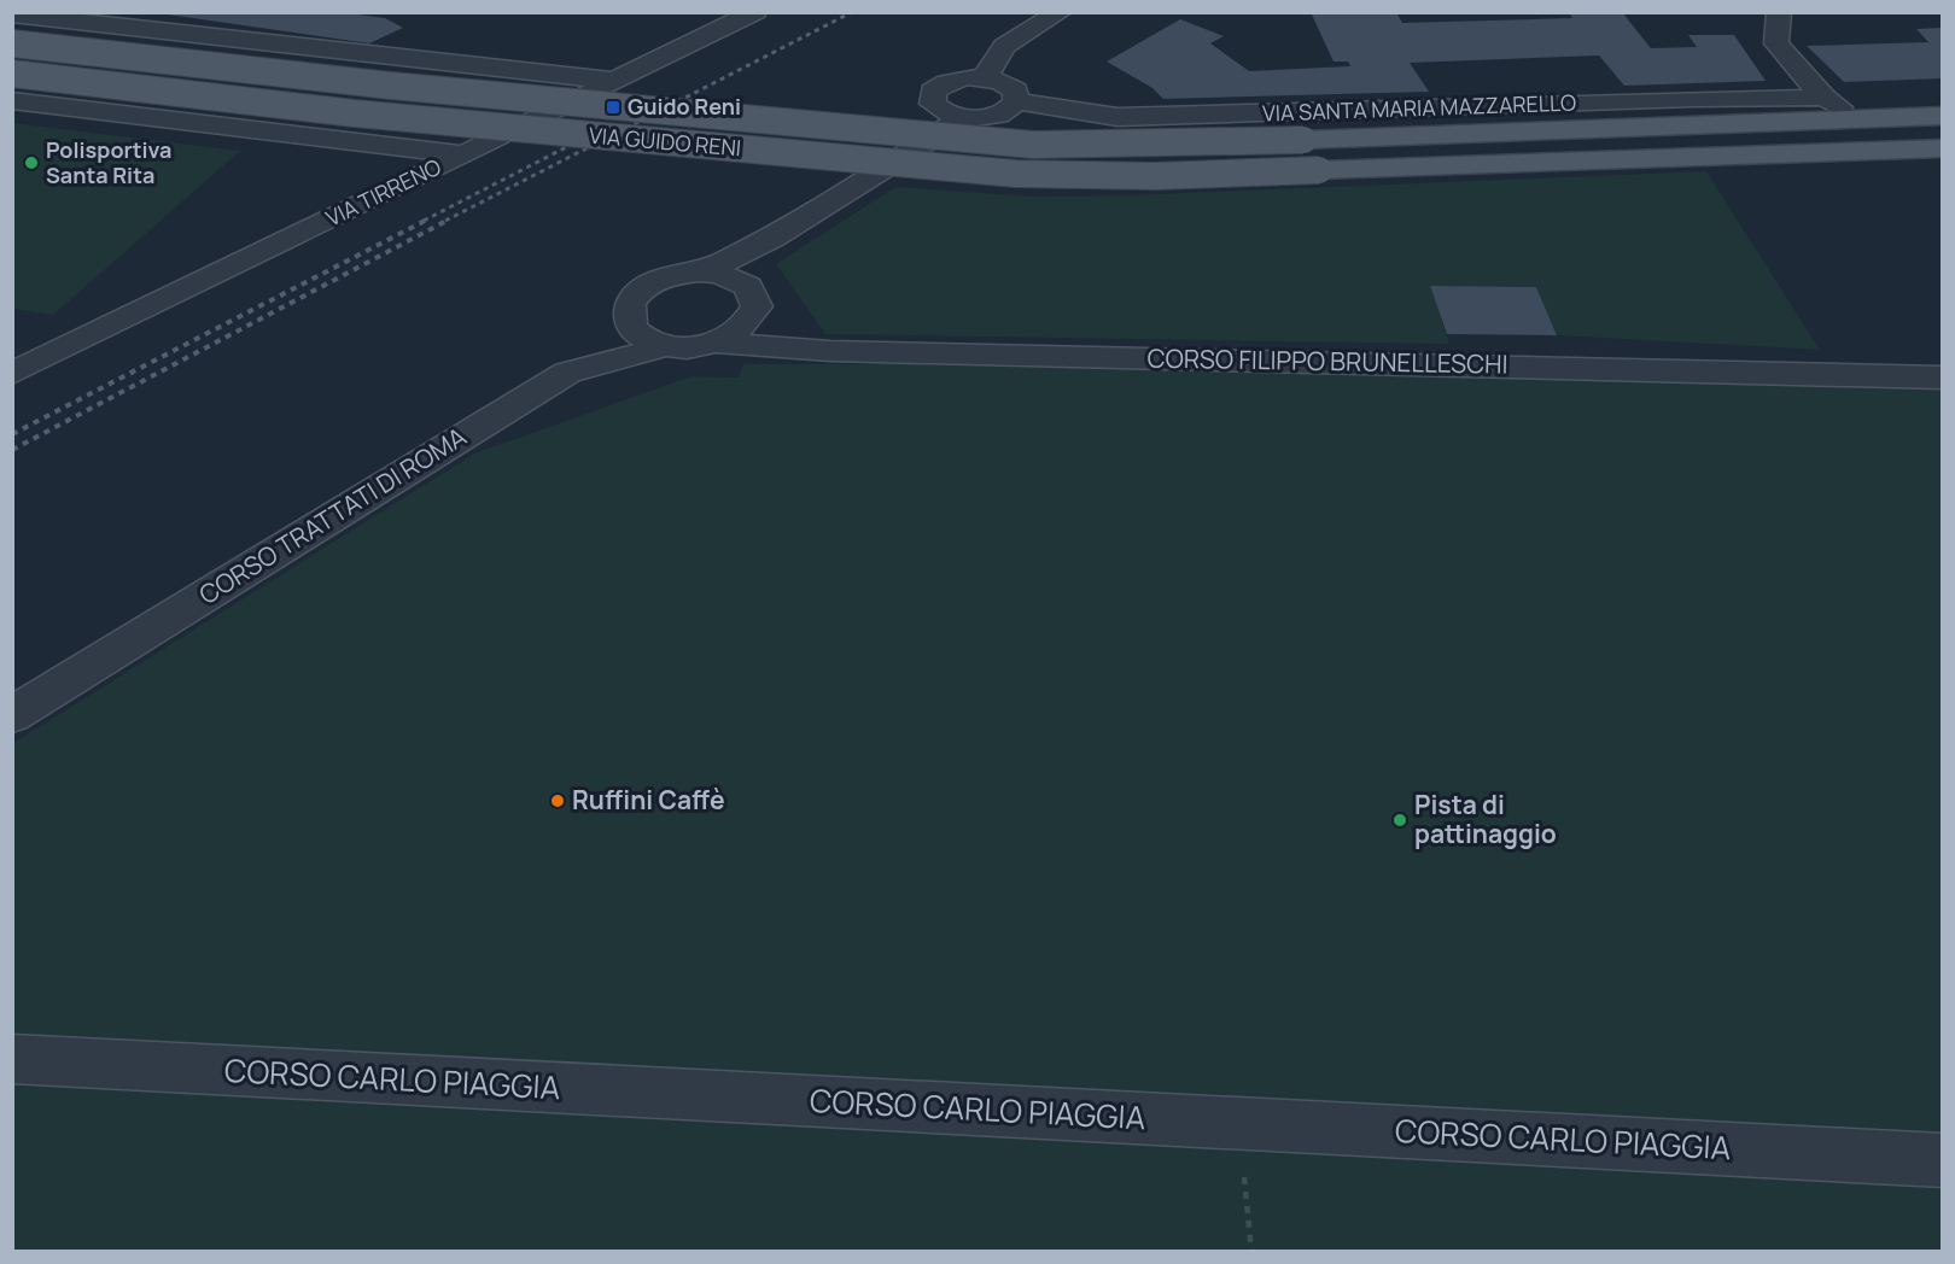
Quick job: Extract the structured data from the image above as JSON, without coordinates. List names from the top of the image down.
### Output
{
  "streets": {
    "main road": ["VIA SANTA MARIA MAZZARELLO", "VIA GUIDO RENI"],
    "street": [
      "VIA TIRRENO",
      "CORSO FILIPPO BRUNELLESCHI",
      "CORSO TRATTATI DI ROMA",
      "CORSO CARLO PIAGGIA"
    ]
  },
  "crossings": [
    ["VIA SANTA MARIA MAZZARELLO", "VIA GUIDO RENI"],
    ["CORSO FILIPPO BRUNELLESCHI", "CORSO TRATTATI DI ROMA"]
  ],
  "places": {
    "transit": ["Guido Reni"],
    "other": ["Polisportiva Santa Rita", "Ruffini Caffè", "Pista di pattinaggio"]
  }
}
